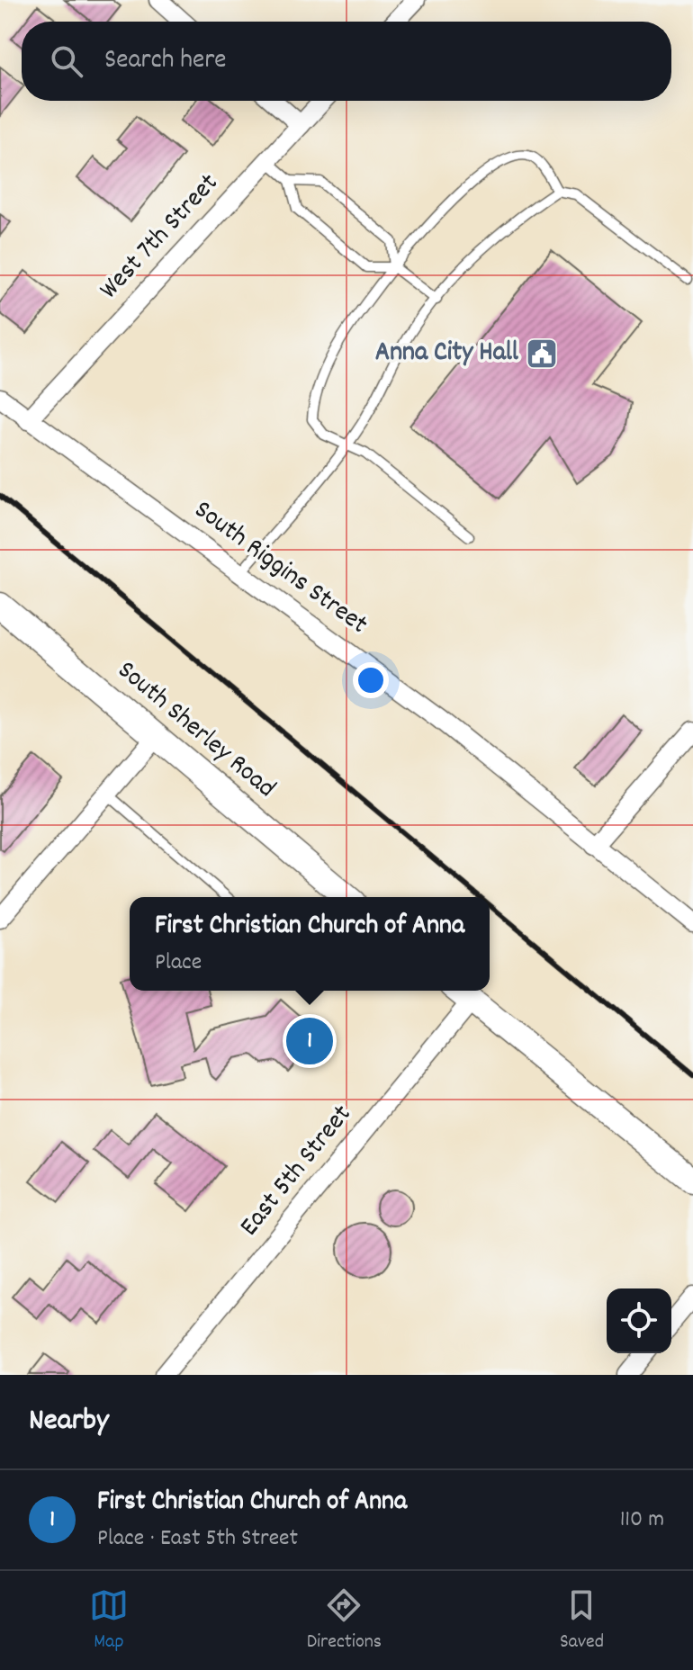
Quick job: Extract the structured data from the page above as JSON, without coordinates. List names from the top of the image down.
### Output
{
  "streets": {
    "street": [
      "West 7th Street",
      "South Riggins Street",
      "South Sherley Road",
      "East 5th Street"
    ]
  },
  "crossings": [
    ["West 7th Street", "South Riggins Street"]
  ],
  "places": {
    "public building": ["Anna City Hall"]
  },
  "page": {
    "search": "Search here",
    "popup": ["First Christian Church of Anna", "Place"],
    "pins": "1",
    "heading": "Nearby",
    "list": [
      {
        "mark": "1",
        "name": "First Christian Church of Anna",
        "note": "Place · East 5th Street",
        "value": "110 m"
      }
    ],
    "nav": ["Map", "Directions", "Saved"]
  }
}
